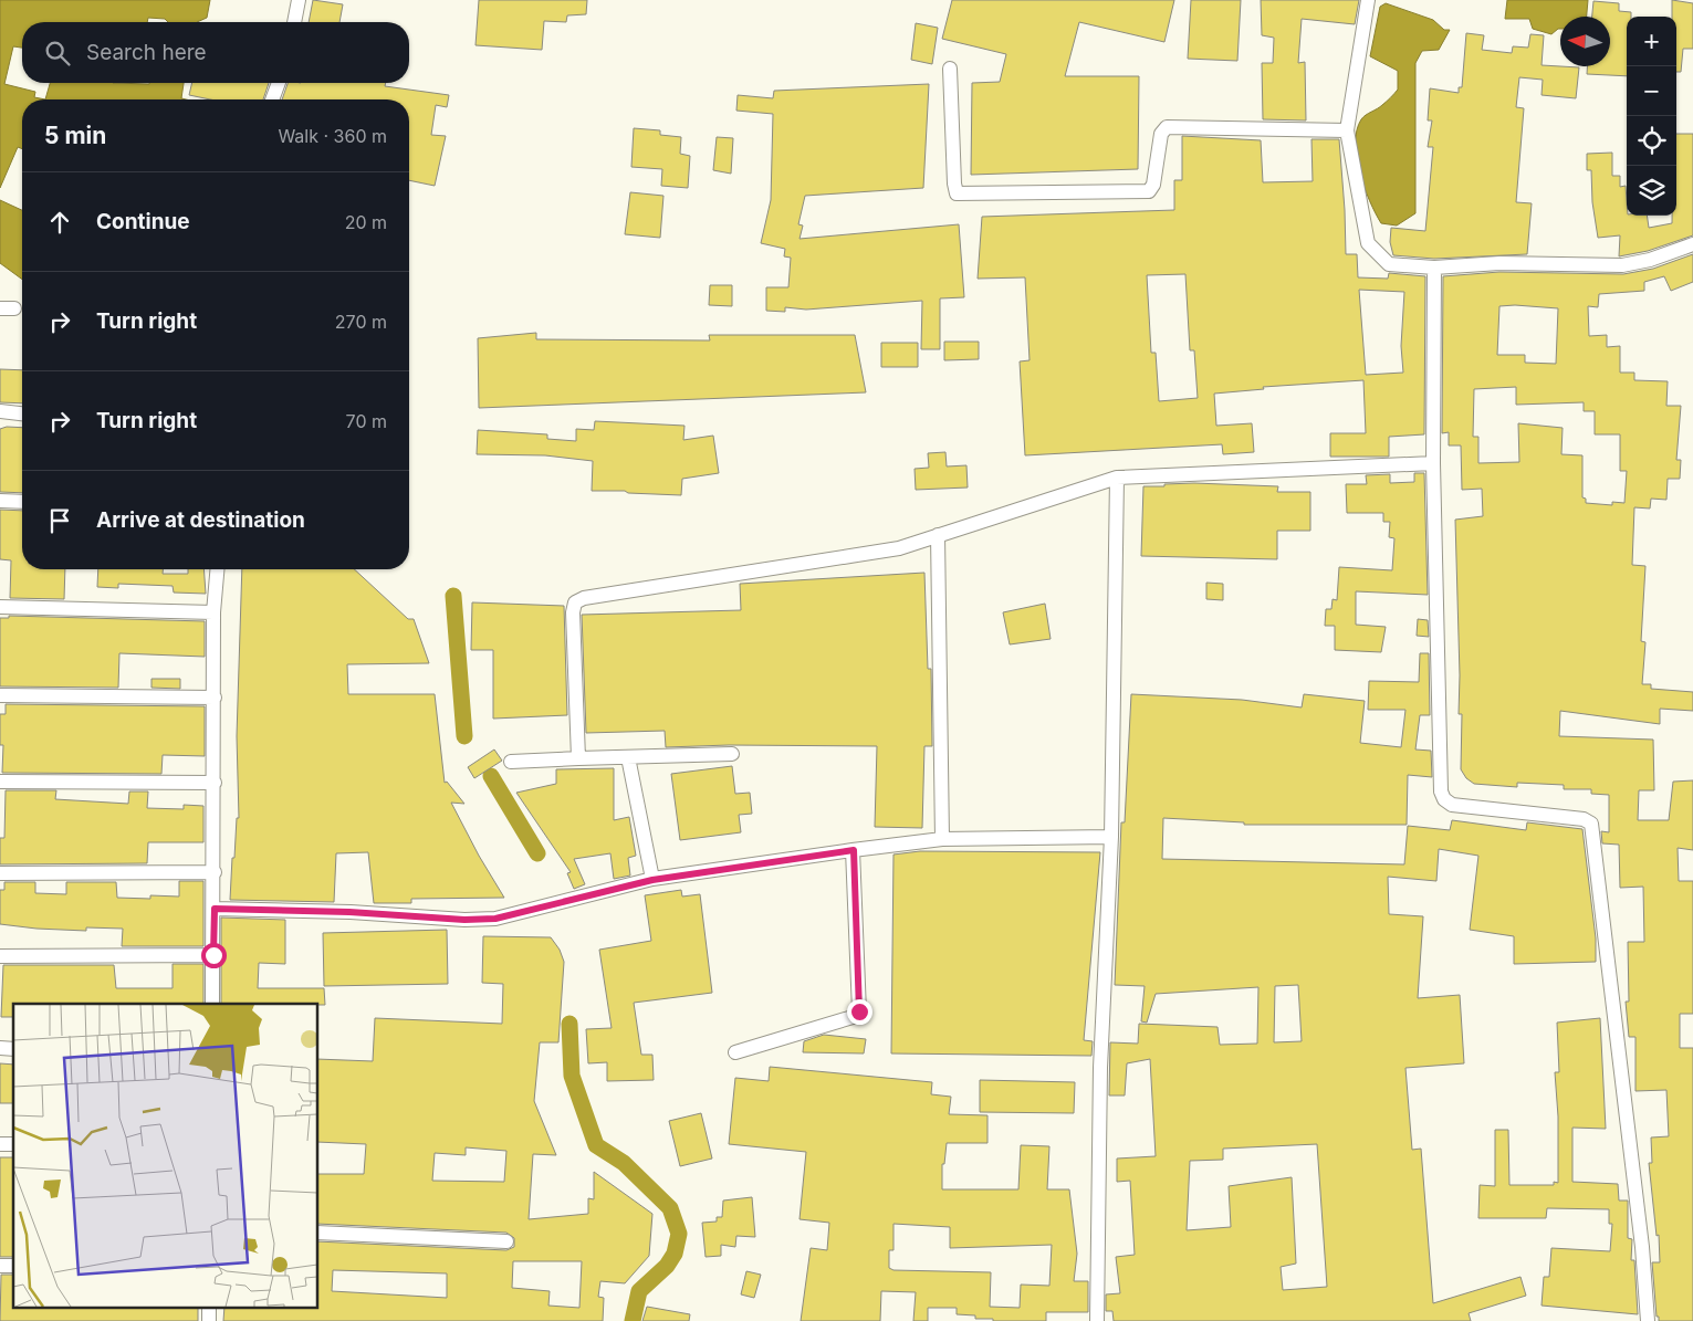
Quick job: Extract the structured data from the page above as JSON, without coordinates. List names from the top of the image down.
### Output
{
  "north": "left",
  "page": {
    "map_buttons": ["+", "−"],
    "search": "Search here",
    "heading": ["5 min", "Walk · 360 m"],
    "list": [
      ["Continue", "20 m"],
      ["Turn right", "270 m"],
      ["Turn right", "70 m"],
      "Arrive at destination"
    ]
  }
}
